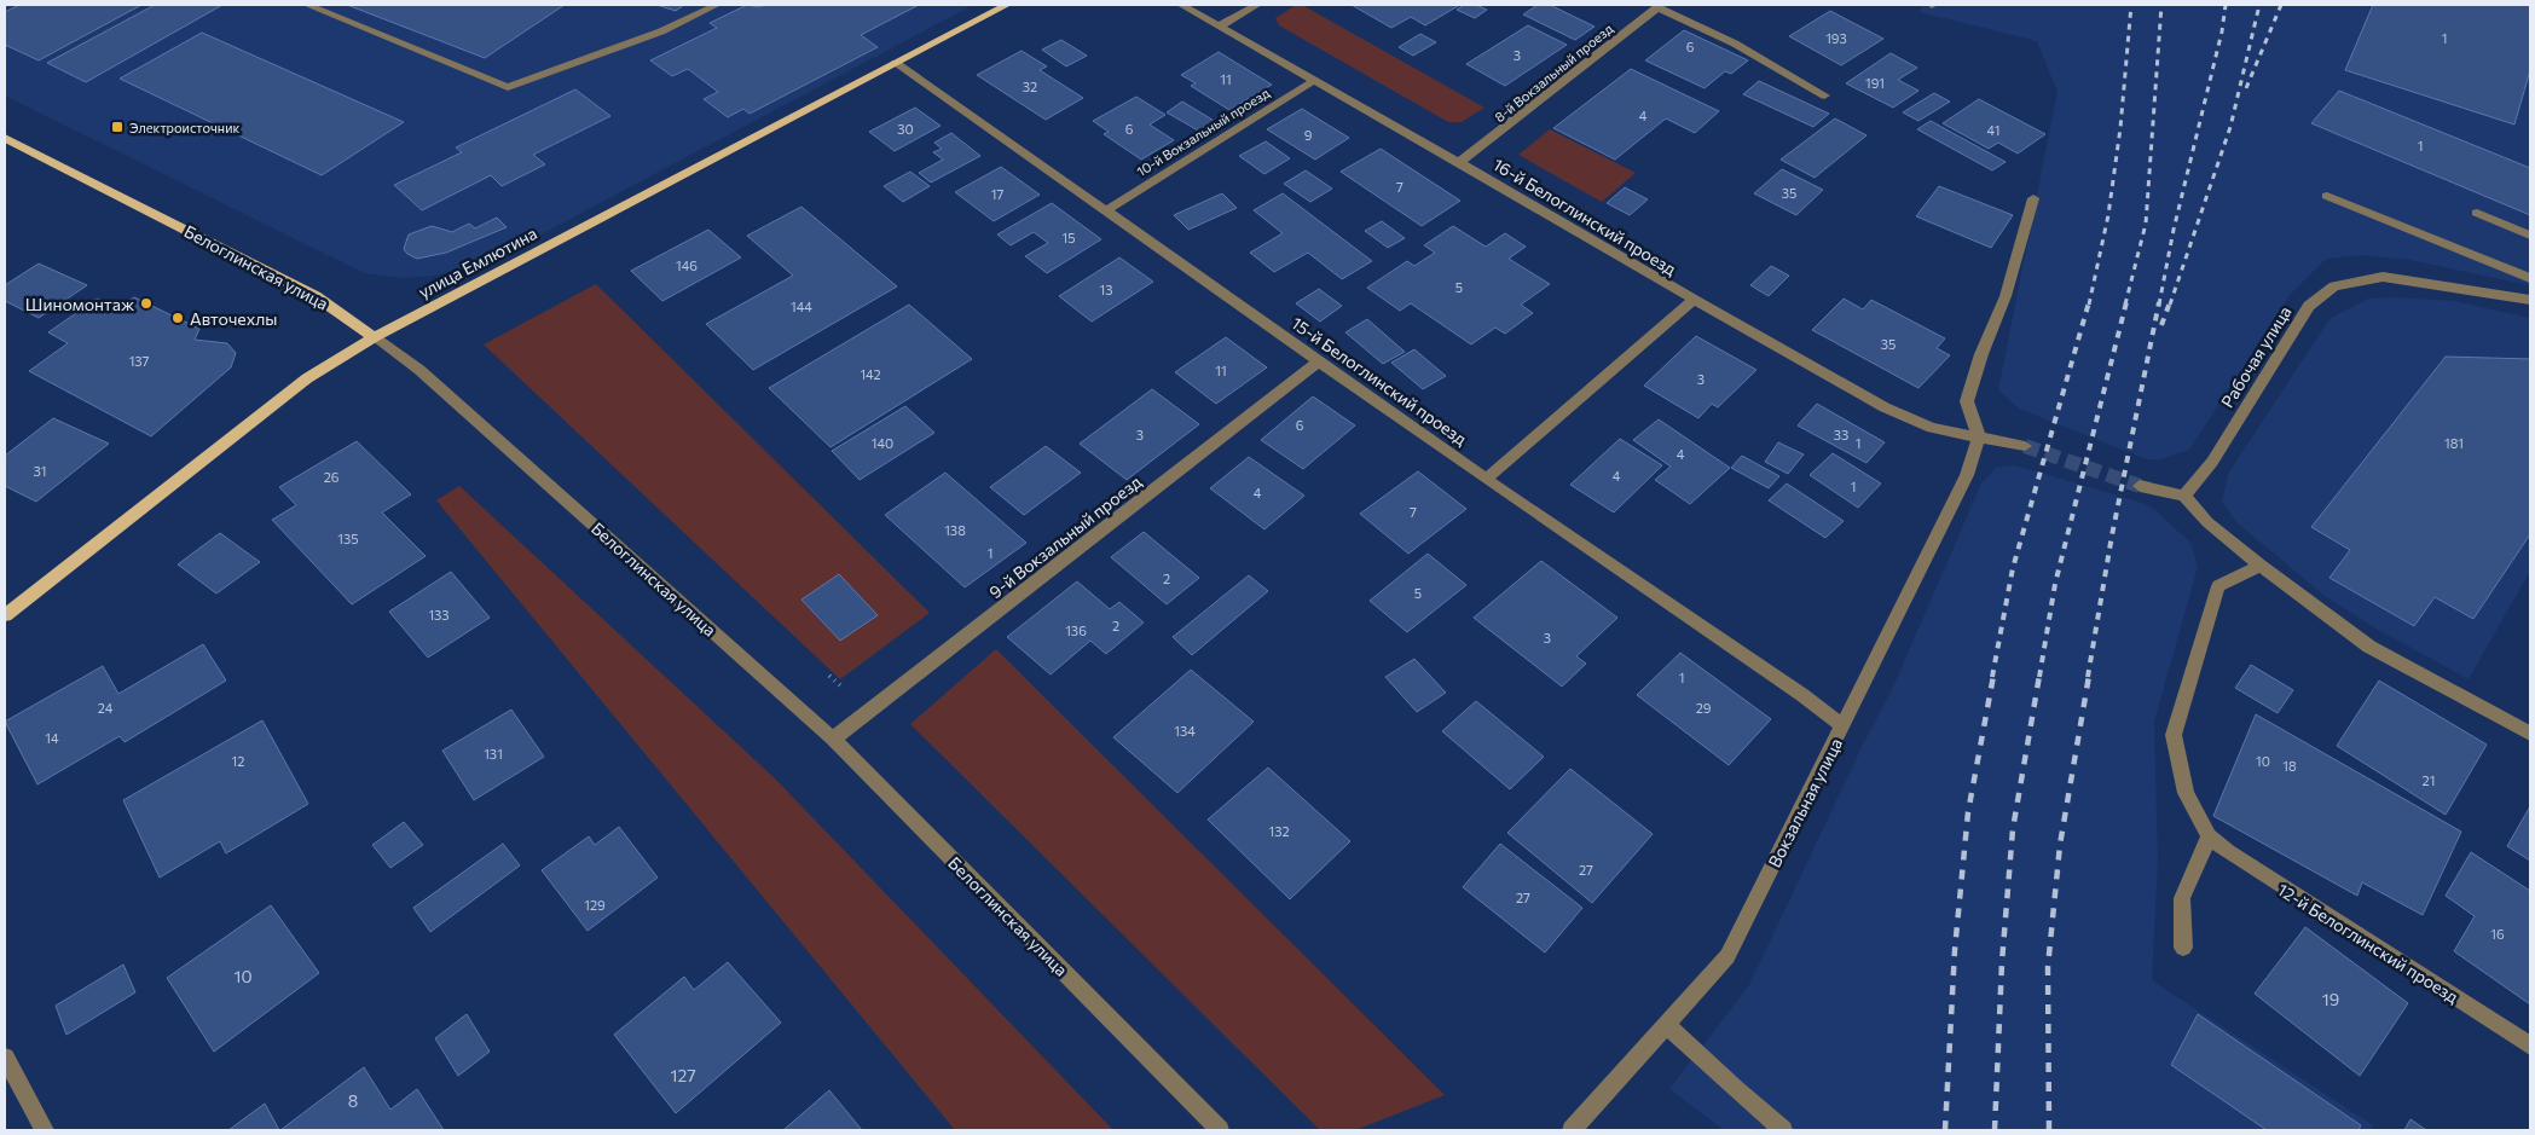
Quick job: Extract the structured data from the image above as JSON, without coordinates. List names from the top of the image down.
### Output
{
  "streets": {
    "main road": ["улица Емлютина", "Белоглинская улица"],
    "street": [
      "8-й Вокзальный проезд",
      "10-й Вокзальный проезд",
      "16-й Белоглинский проезд",
      "Рабочая улица",
      "15-й Белоглинский проезд",
      "9-й Вокзальный проезд",
      "Вокзальная улица",
      "12-й Белоглинский проезд"
    ]
  },
  "crossings": [
    ["8-й Вокзальный проезд", "16-й Белоглинский проезд"],
    ["10-й Вокзальный проезд", "16-й Белоглинский проезд"],
    ["10-й Вокзальный проезд", "15-й Белоглинский проезд"],
    ["16-й Белоглинский проезд", "Вокзальная улица"],
    ["улица Емлютина", "Белоглинская улица"],
    ["улица Емлютина", "15-й Белоглинский проезд"],
    ["Белоглинская улица", "9-й Вокзальный проезд"],
    ["15-й Белоглинский проезд", "9-й Вокзальный проезд"],
    ["15-й Белоглинский проезд", "Вокзальная улица"]
  ],
  "places": {
    "transit": ["Электроисточник"],
    "other": ["Шиномонтаж", "Авточехлы"]
  },
  "house_numbers": [
    "193",
    "1",
    "6",
    "3",
    "11",
    "191",
    "32",
    "4",
    "30",
    "6",
    "41",
    "9",
    "1",
    "7",
    "35",
    "17",
    "15",
    "146",
    "5",
    "13",
    "144",
    "35",
    "137",
    "11",
    "142",
    "3",
    "6",
    "3",
    "33",
    "140",
    "1",
    "181",
    "4",
    "31",
    "4",
    "26",
    "1",
    "4",
    "7",
    "138",
    "135",
    "1",
    "2",
    "5",
    "133",
    "2",
    "136",
    "3",
    "1",
    "24",
    "29",
    "134",
    "14",
    "131",
    "12",
    "10",
    "18",
    "21",
    "132",
    "27",
    "27",
    "129",
    "16",
    "10",
    "19",
    "127",
    "8"
  ]
}
